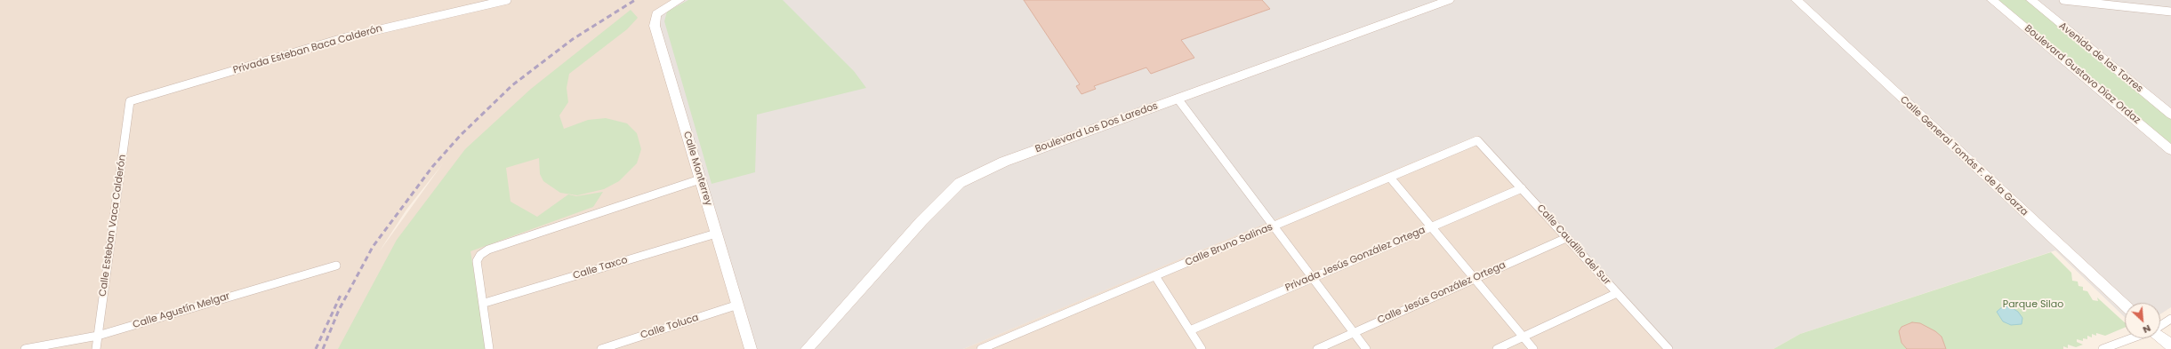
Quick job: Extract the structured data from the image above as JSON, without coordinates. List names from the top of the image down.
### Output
{
  "streets": {
    "street": [
      "Privada Esteban Baca Calderón",
      "Avenida de las Torres",
      "Boulevard Gustavo Díaz Ordaz",
      "Boulevard Los Dos Laredos",
      "Calle General Tomás F. de la Garza",
      "Calle Monterrey",
      "Calle Esteban Vaca Calderón",
      "Calle Bruno Salinas",
      "Calle Caudillo del Sur",
      "Privada Jesús González Ortega",
      "Calle Taxco",
      "Calle Jesús González Ortega",
      "Calle Agustín Melgar",
      "Calle Toluca"
    ]
  },
  "crossings": [
    ["Privada Esteban Baca Calderón", "Calle Esteban Vaca Calderón"],
    ["Calle Monterrey", "Calle Taxco"],
    ["Calle Monterrey", "Calle Toluca"],
    ["Calle Esteban Vaca Calderón", "Calle Agustín Melgar"],
    ["Calle Bruno Salinas", "Calle Caudillo del Sur"],
    ["Calle Caudillo del Sur", "Privada Jesús González Ortega"],
    ["Calle Caudillo del Sur", "Calle Jesús González Ortega"]
  ],
  "parks": ["Parque Silao"],
  "north": "bottom right"
}
